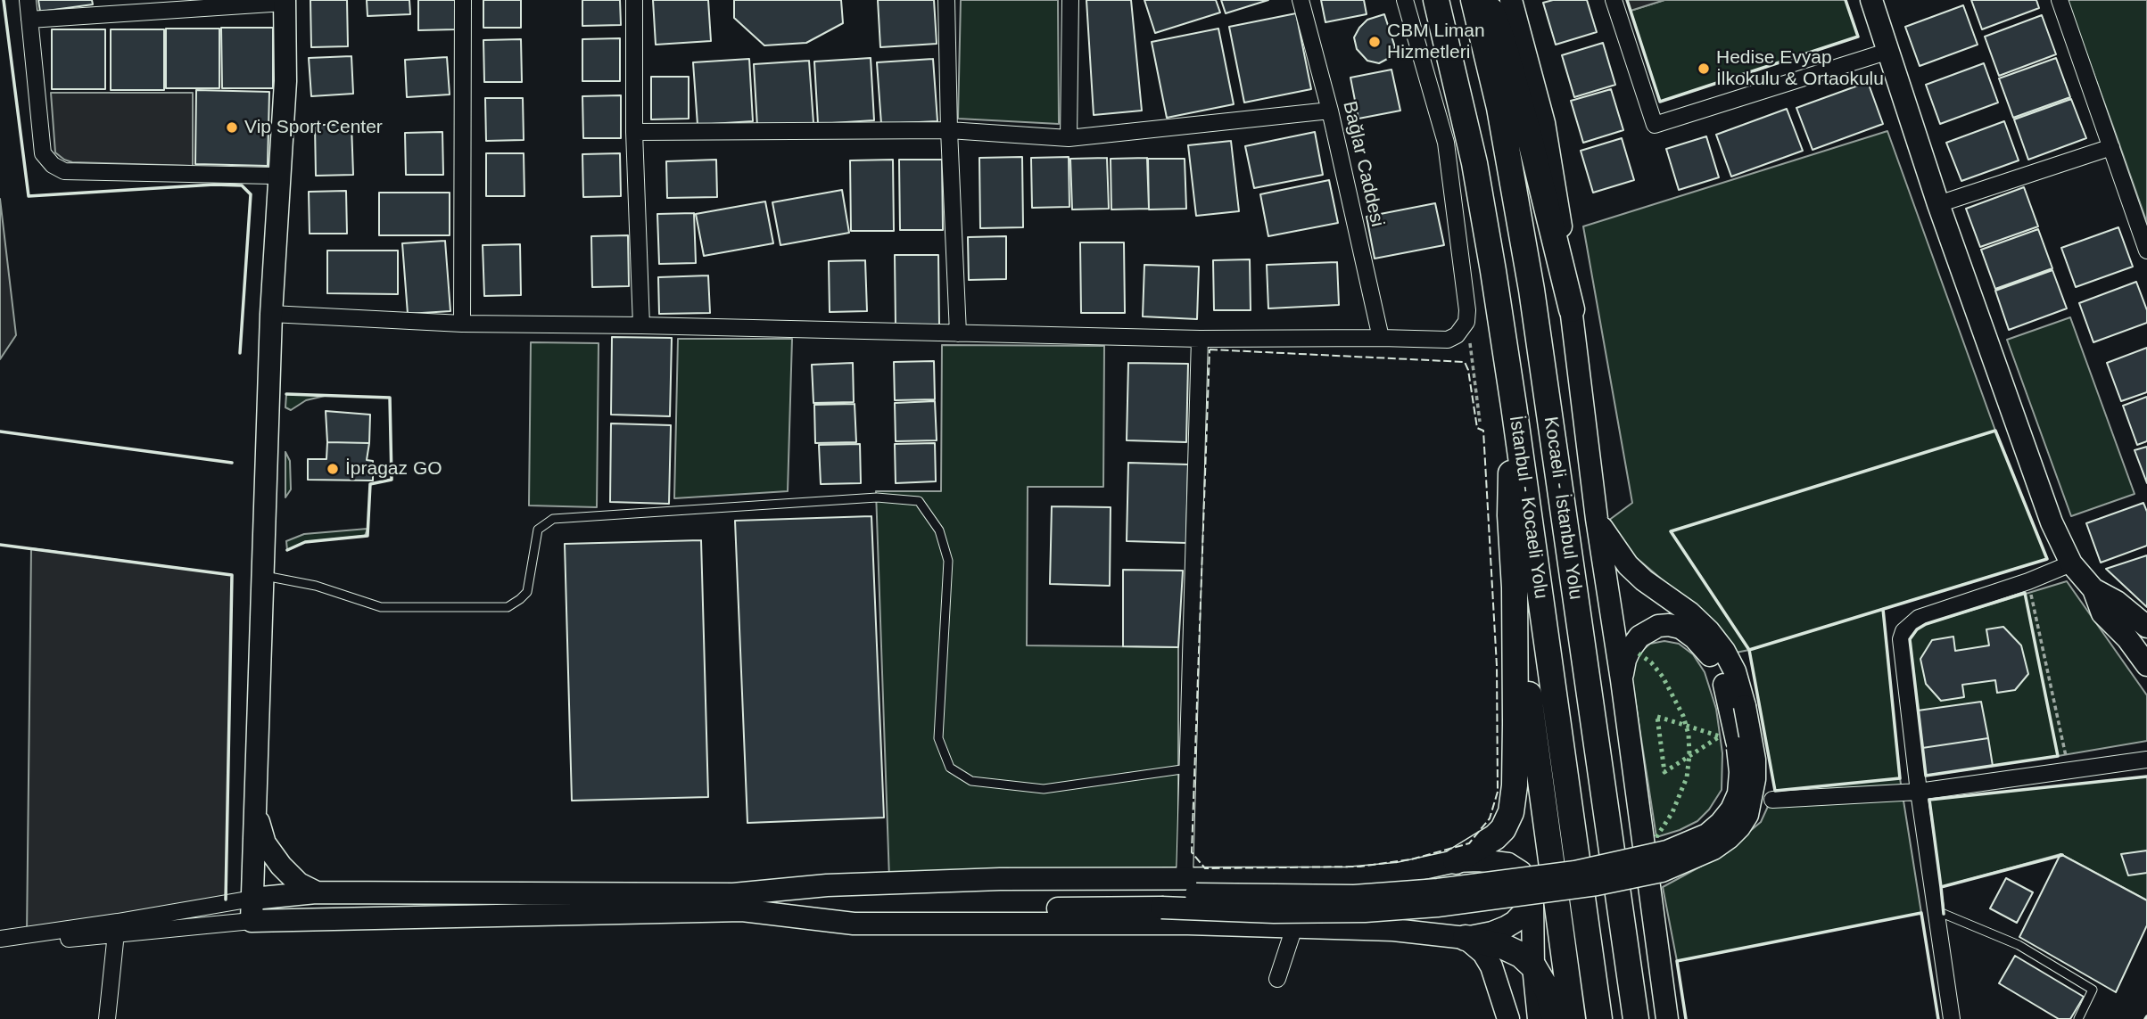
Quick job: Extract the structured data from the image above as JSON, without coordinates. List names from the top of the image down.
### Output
{
  "streets": {
    "highway": ["İstanbul - Kocaeli Yolu", "Kocaeli - İstanbul Yolu"],
    "street": ["Bağlar Caddesi"]
  },
  "places": [
    "CBM Liman Hizmetleri",
    "Hedise Evyap İlkokulu & Ortaokulu",
    "Vip Sport Center",
    "İpragaz GO"
  ]
}
